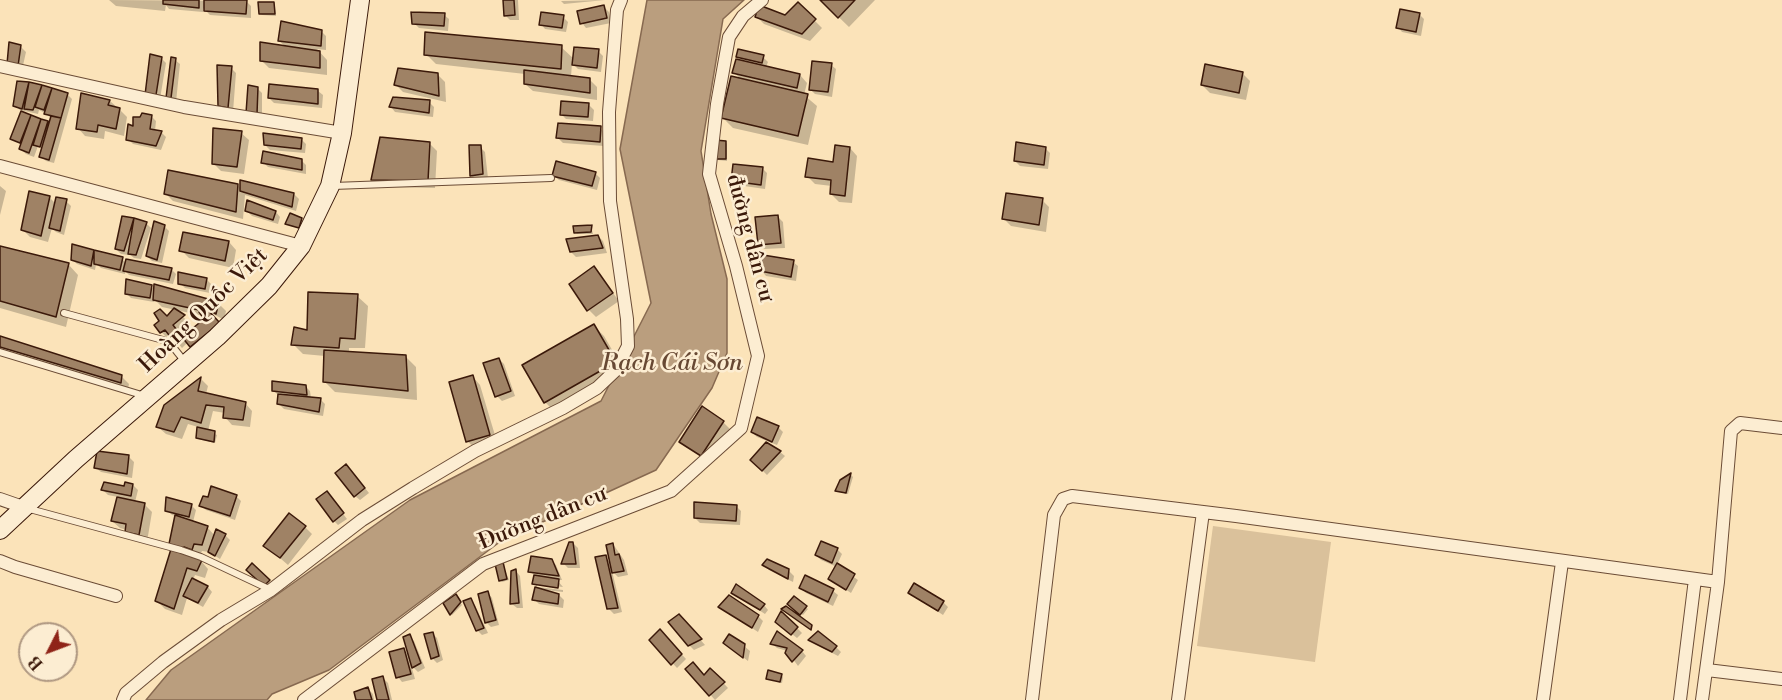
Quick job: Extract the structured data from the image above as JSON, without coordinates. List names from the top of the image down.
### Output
{
  "streets": {
    "street": ["đường dân cư", "Hoàng Quốc Việt", "Đường dân cư"]
  },
  "crossings": [
    ["đường dân cư", "Đường dân cư"]
  ],
  "water": ["Rạch Cái Sơn"],
  "north": "bottom left"
}
